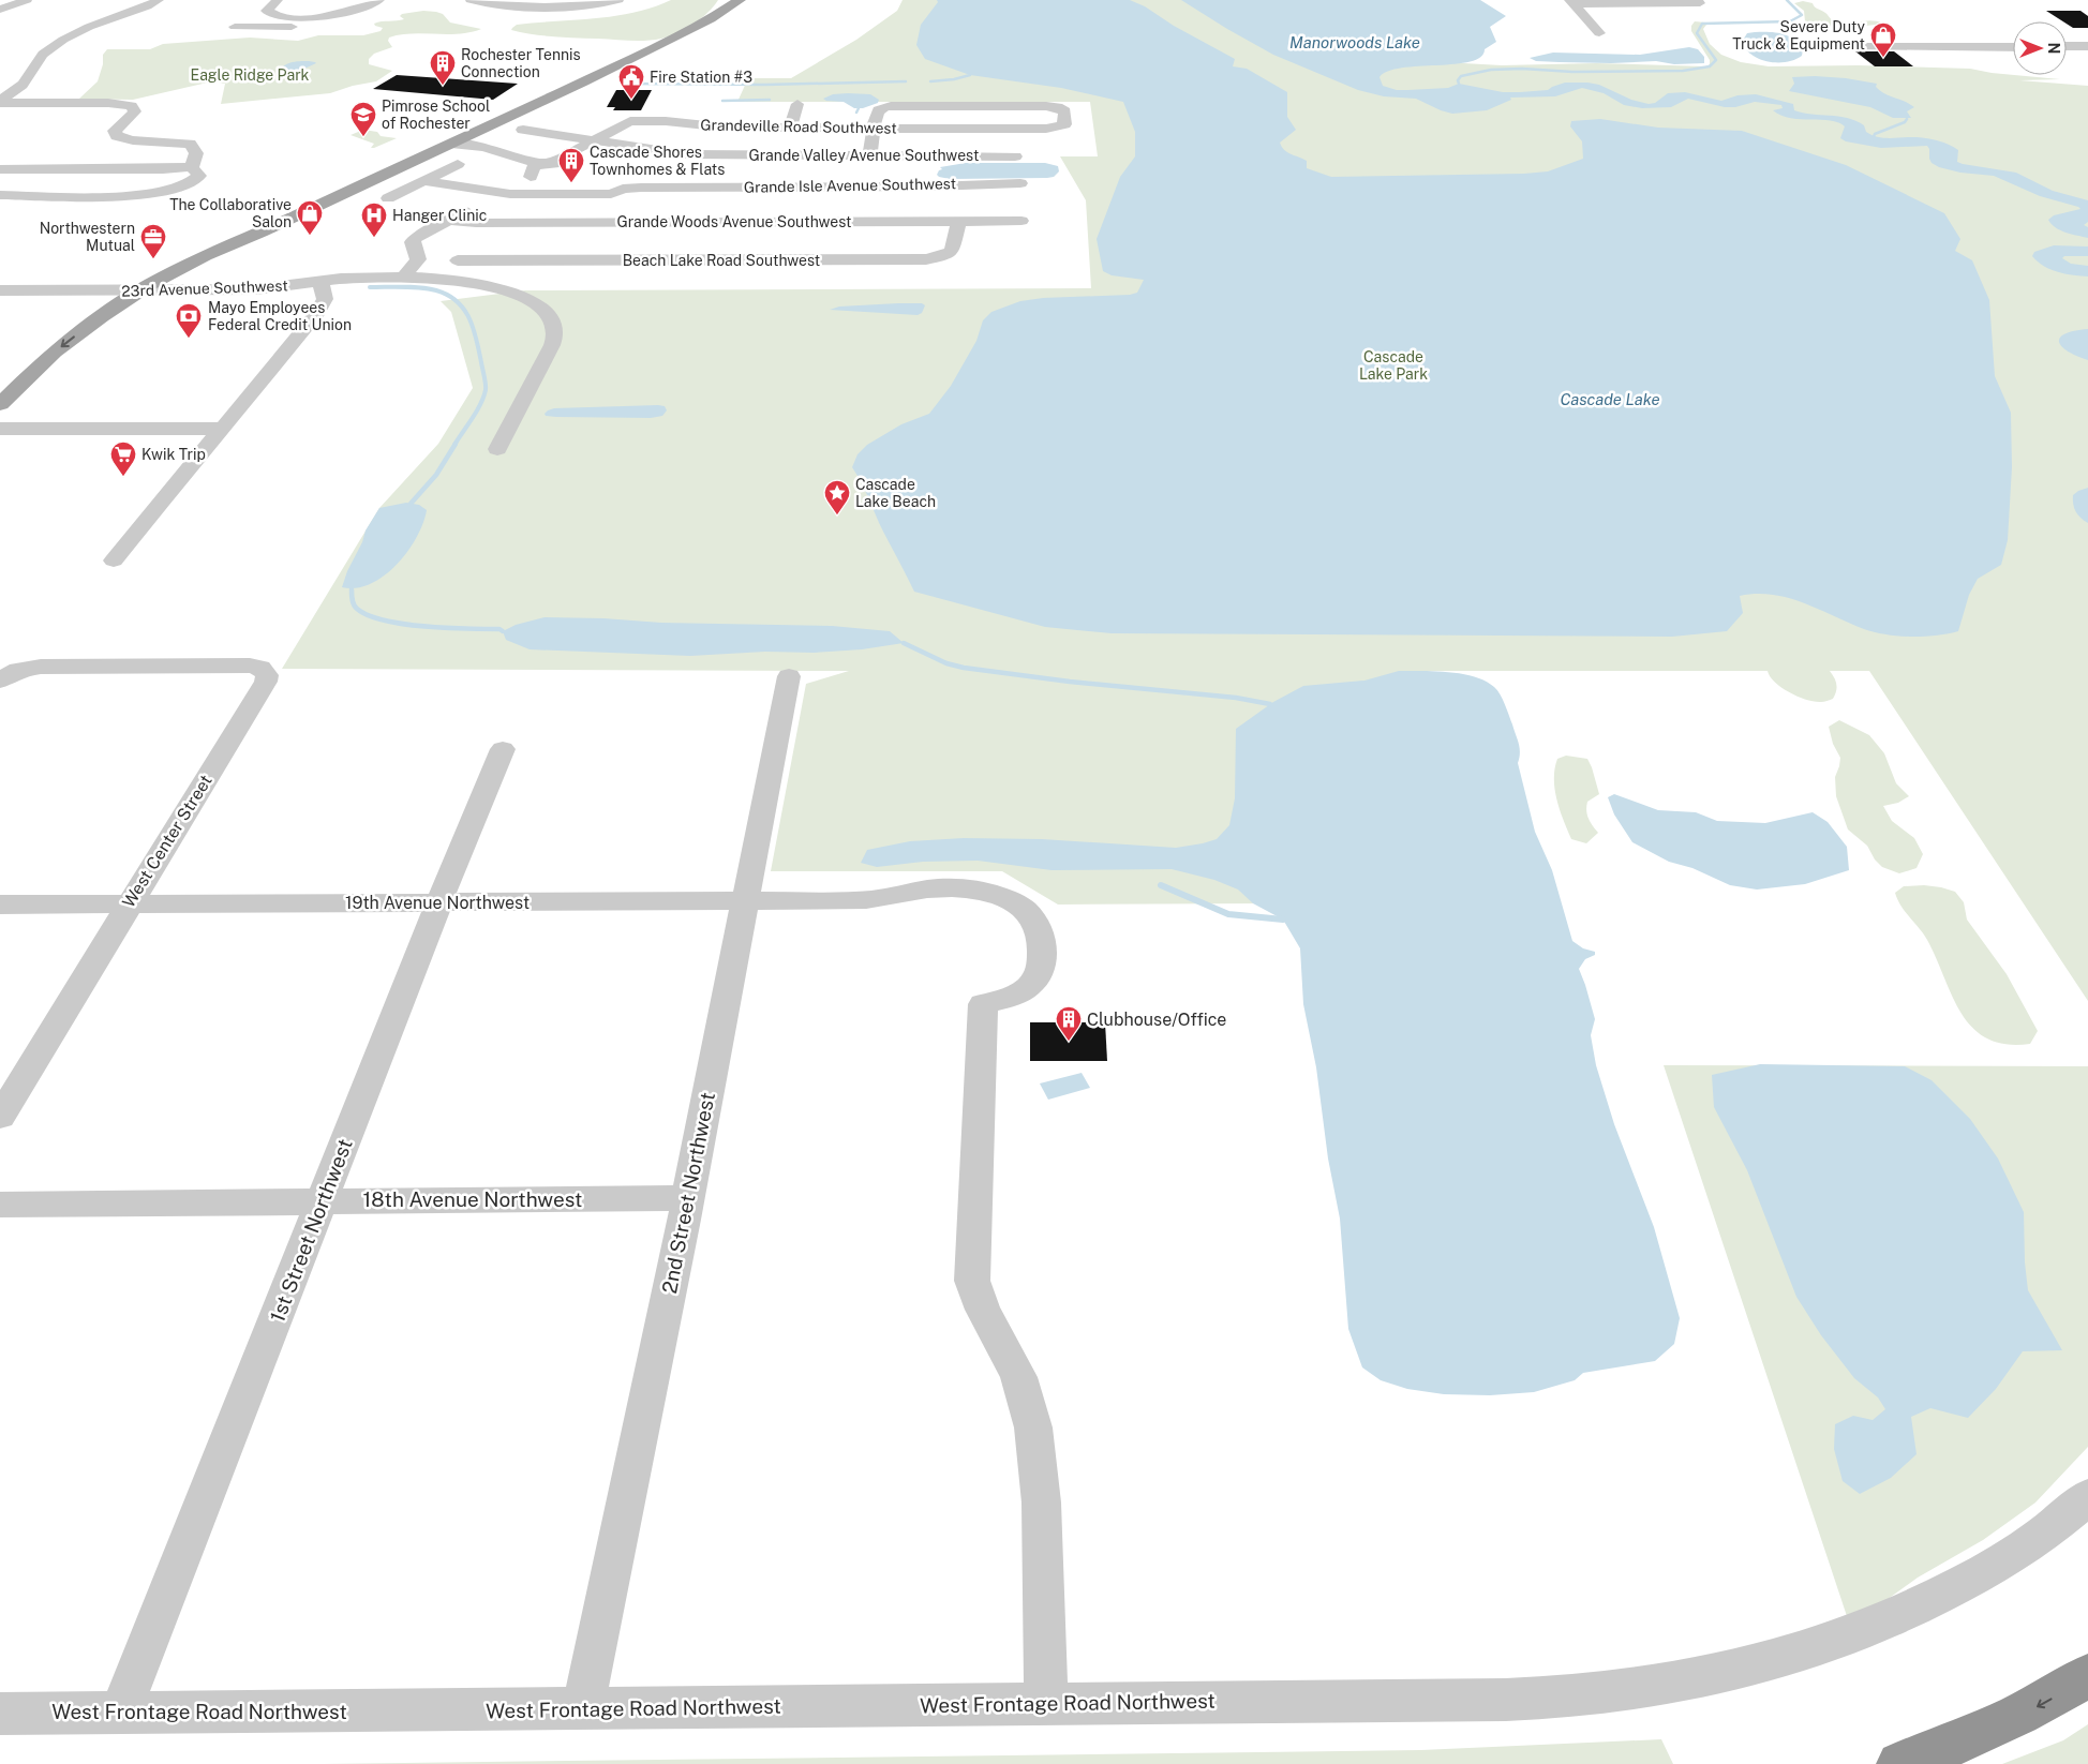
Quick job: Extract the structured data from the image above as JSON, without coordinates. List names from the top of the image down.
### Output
{
  "streets": {
    "street": [
      "Grandeville Road Southwest",
      "Grande Valley Avenue Southwest",
      "Grande Isle Avenue Southwest",
      "Grande Woods Avenue Southwest",
      "Beach Lake Road Southwest",
      "23rd Avenue Southwest",
      "West Center Street",
      "19th Avenue Northwest",
      "2nd Street Northwest",
      "18th Avenue Northwest",
      "1st Street Northwest",
      "West Frontage Road Northwest"
    ]
  },
  "crossings": [
    ["Grandeville Road Southwest", "Grande Valley Avenue Southwest"],
    ["Grandeville Road Southwest", "Grande Isle Avenue Southwest"],
    ["Grandeville Road Southwest", "Grande Woods Avenue Southwest"],
    ["Grandeville Road Southwest", "23rd Avenue Southwest"],
    ["Grande Valley Avenue Southwest", "Grande Isle Avenue Southwest"],
    ["Grande Woods Avenue Southwest", "Beach Lake Road Southwest"],
    ["West Center Street", "19th Avenue Northwest"],
    ["19th Avenue Northwest", "2nd Street Northwest"],
    ["19th Avenue Northwest", "1st Street Northwest"],
    ["19th Avenue Northwest", "West Frontage Road Northwest"],
    ["2nd Street Northwest", "18th Avenue Northwest"],
    ["2nd Street Northwest", "West Frontage Road Northwest"],
    ["18th Avenue Northwest", "1st Street Northwest"],
    ["1st Street Northwest", "West Frontage Road Northwest"]
  ],
  "water": ["Manorwoods Lake", "Cascade Lake"],
  "parks": ["Eagle Ridge Park", "Cascade Lake Park"],
  "places": {
    "shop": ["Severe Duty Truck & Equipment", "The Collaborative Salon"],
    "building": ["Rochester Tennis Connection", "Cascade Shores Townhomes & Flats", "Clubhouse/Office"],
    "public building": ["Fire Station #3"],
    "school or university": ["Pimrose School of Rochester"],
    "hospital": ["Hanger Clinic"],
    "office": ["Northwestern Mutual"],
    "bank": ["Mayo Employees Federal Credit Union"],
    "supermarket": ["Kwik Trip"],
    "place": ["Cascade Lake Beach"]
  },
  "north": "right"
}
